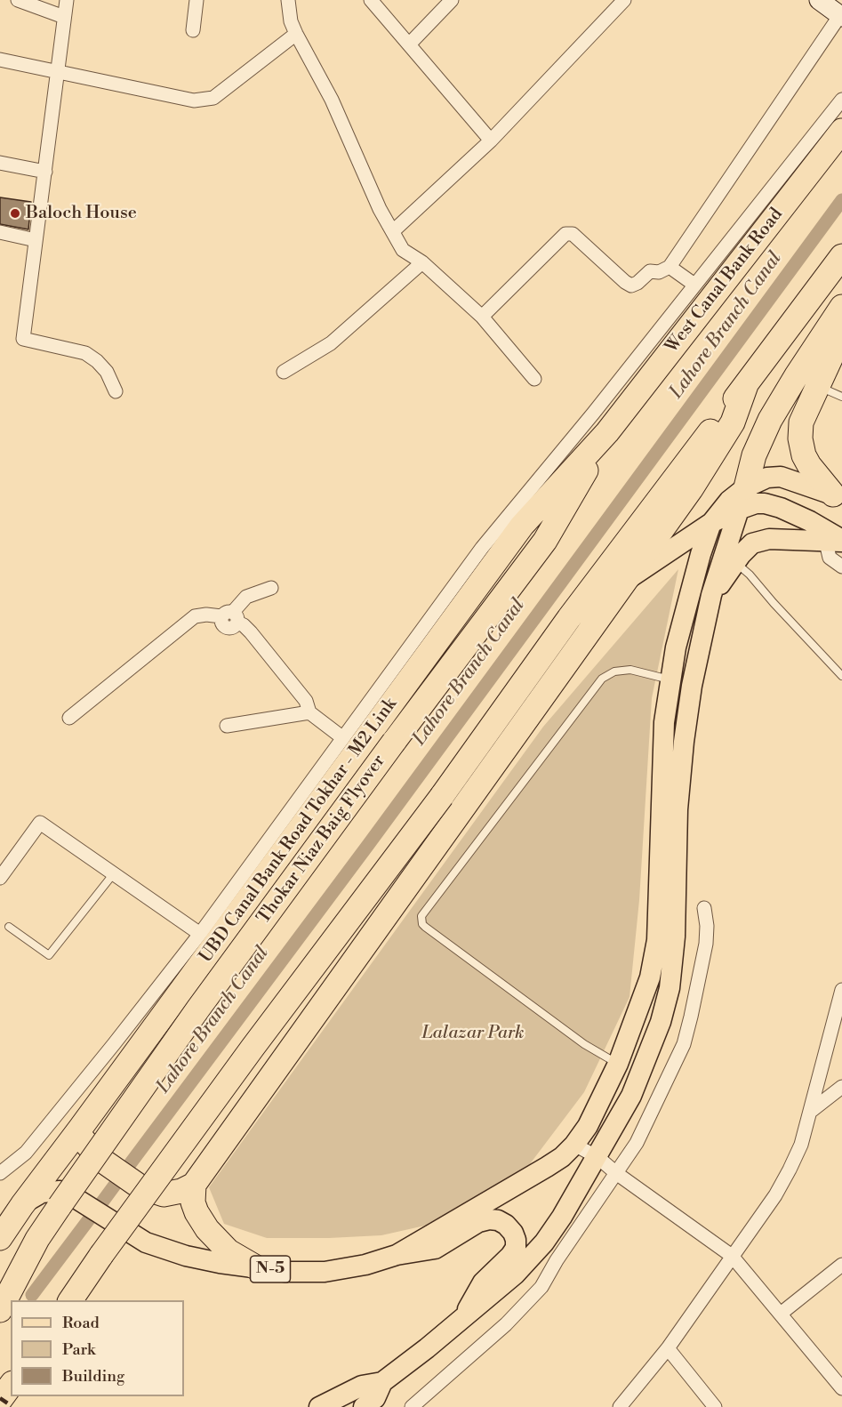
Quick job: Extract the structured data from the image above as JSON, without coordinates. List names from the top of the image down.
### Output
{
  "streets": {
    "highway": ["West Canal Bank Road", "UBD Canal Bank Road Tokhar - M2 Link", "Thokar Niaz Baig Flyover"],
    "main road": ["N-5"]
  },
  "crossings": [
    ["West Canal Bank Road", "UBD Canal Bank Road Tokhar - M2 Link"],
    ["West Canal Bank Road", "Thokar Niaz Baig Flyover"],
    ["UBD Canal Bank Road Tokhar - M2 Link", "Thokar Niaz Baig Flyover"],
    ["UBD Canal Bank Road Tokhar - M2 Link", "N-5"]
  ],
  "water": ["Lahore Branch Canal"],
  "parks": ["Lalazar Park"],
  "places": ["Baloch House"],
  "legend": ["Road", "Park", "Building"]
}
